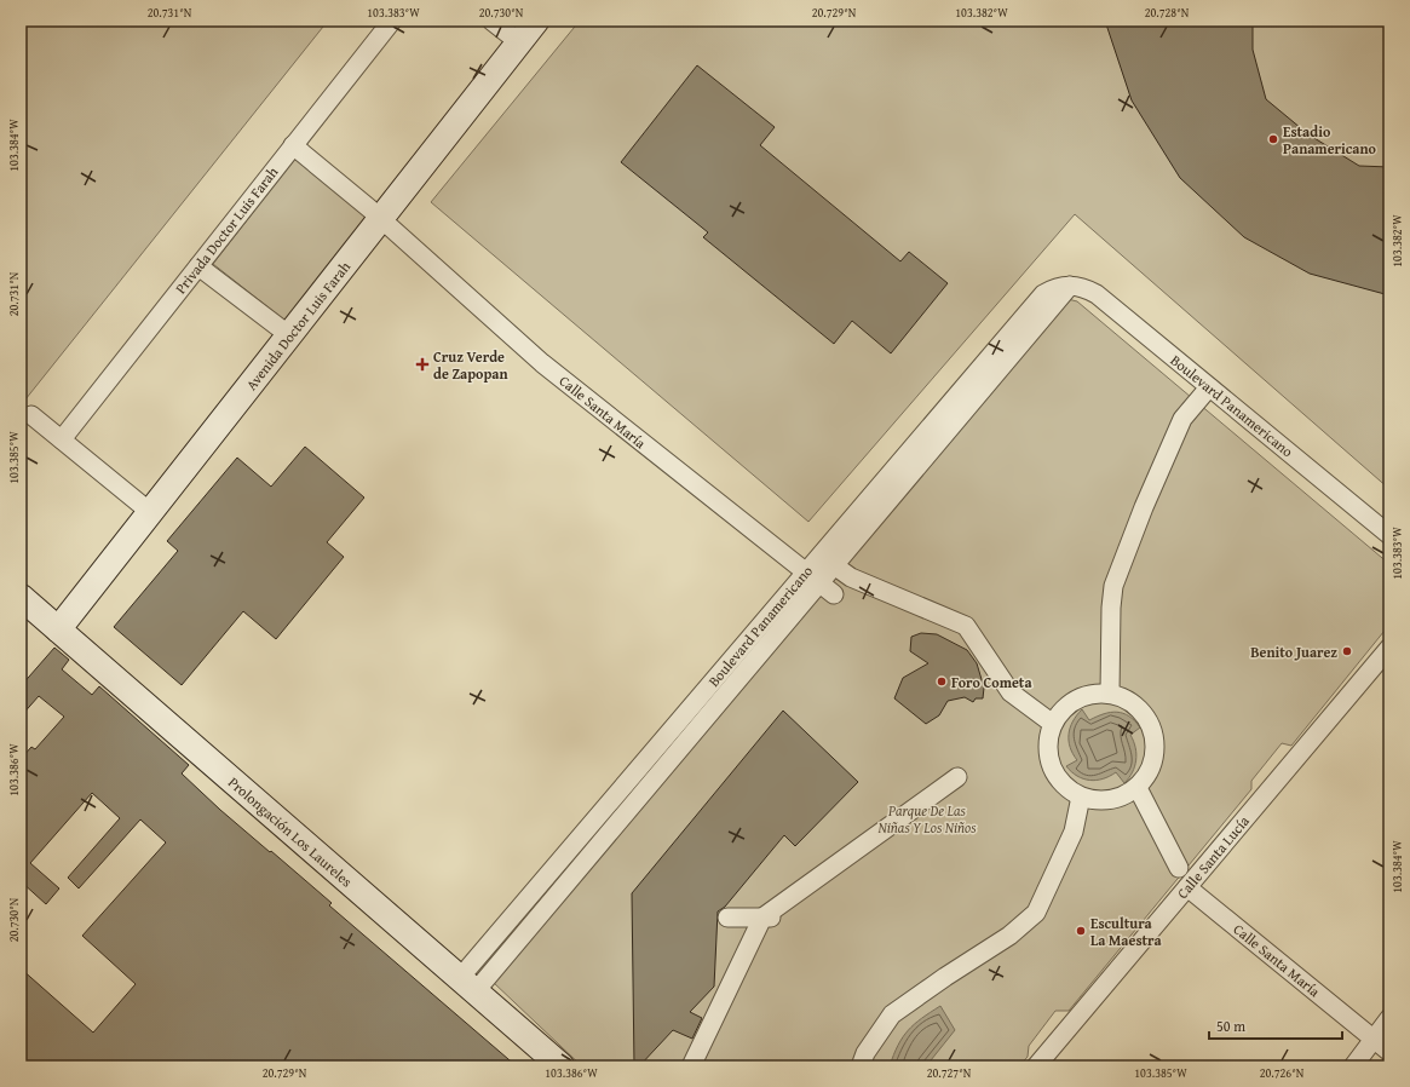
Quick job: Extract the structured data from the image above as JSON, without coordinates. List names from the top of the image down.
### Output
{
  "streets": {
    "street": [
      "Privada Doctor Luis Farah",
      "Avenida Doctor Luis Farah",
      "Boulevard Panamericano",
      "Calle Santa María",
      "Prolongación Los Laureles",
      "Calle Santa Lucía"
    ]
  },
  "crossings": [
    ["Privada Doctor Luis Farah", "Calle Santa María"],
    ["Avenida Doctor Luis Farah", "Calle Santa María"],
    ["Avenida Doctor Luis Farah", "Prolongación Los Laureles"],
    ["Boulevard Panamericano", "Calle Santa María"],
    ["Boulevard Panamericano", "Prolongación Los Laureles"],
    ["Calle Santa María", "Calle Santa Lucía"]
  ],
  "parks": ["Parque De Las Niñas Y Los Niños"],
  "places": {
    "other": [
      "Estadio Panamericano",
      "Benito Juarez",
      "Foro Cometa",
      "Escultura La Maestra"
    ],
    "health": ["Cruz Verde de Zapopan"]
  },
  "scale_bar": "50 m",
  "coordinates": [
    "20.731°N",
    "103.383°W",
    "20.730°N",
    "20.729°N",
    "103.382°W",
    "20.728°N",
    "103.384°W",
    "103.385°W",
    "103.386°W",
    "20.727°N",
    "20.726°N"
  ]
}
